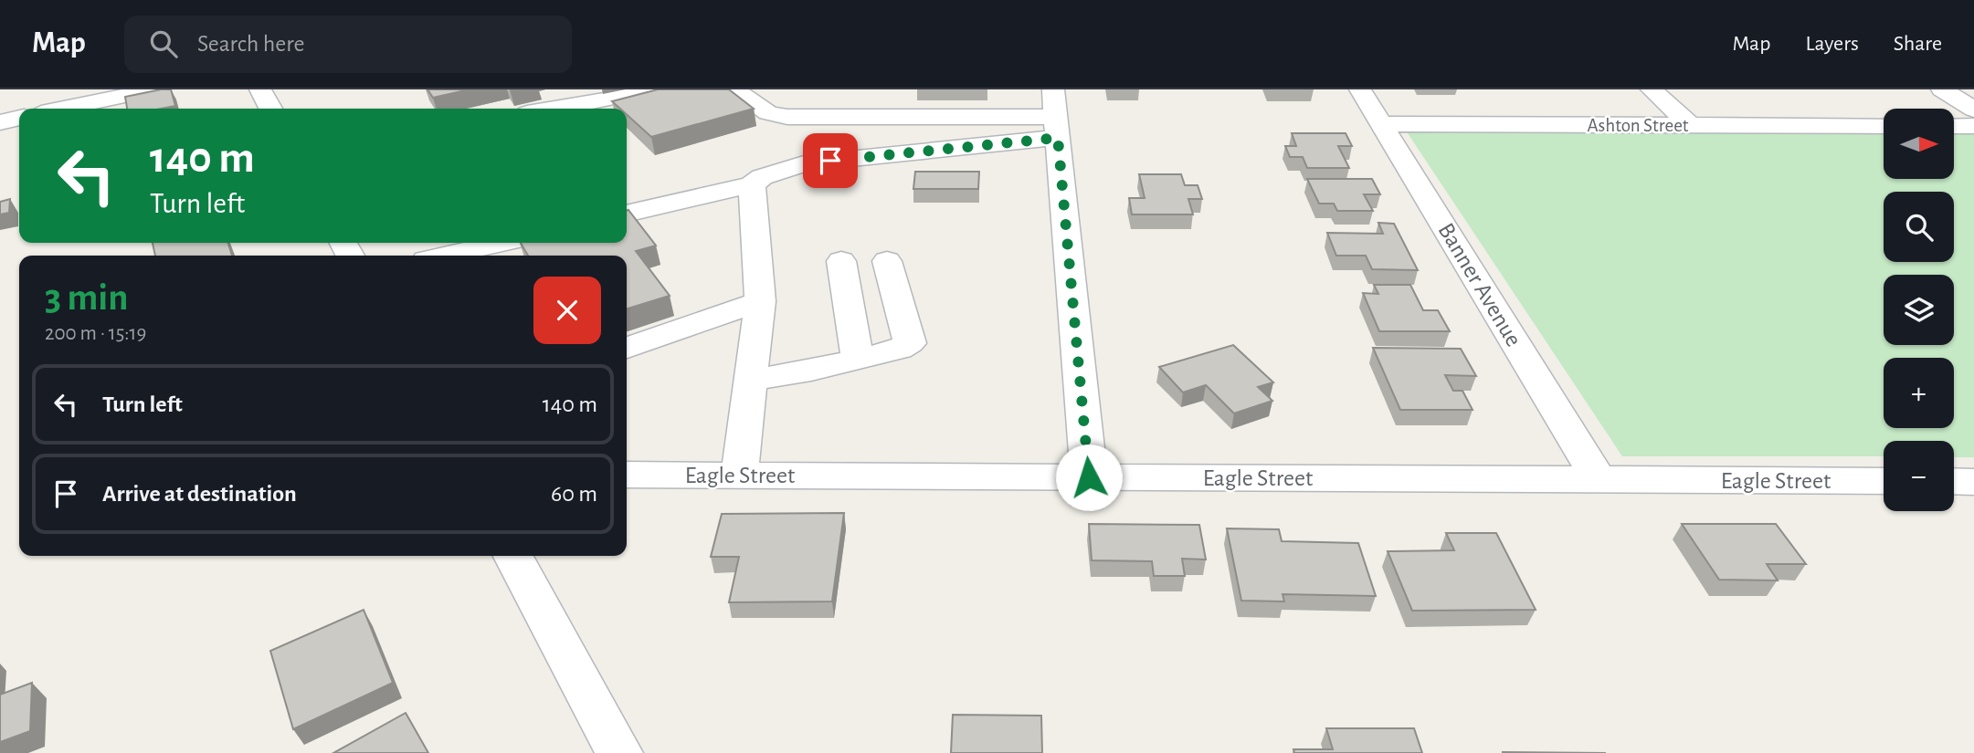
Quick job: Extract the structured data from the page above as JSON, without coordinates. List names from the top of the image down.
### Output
{
  "streets": {
    "street": ["Ashton Street", "Banner Avenue", "Eagle Street"]
  },
  "crossings": [
    ["Ashton Street", "Banner Avenue"],
    ["Banner Avenue", "Eagle Street"]
  ],
  "north": "right",
  "page": {
    "header": "Map",
    "search": "Search here",
    "nav": ["Map", "Layers", "Share"],
    "map_buttons": ["+", "−"],
    "turn": ["140 m", "Turn left"],
    "heading": ["3 min", "200 m · 15:19"],
    "list": [
      {
        "name": "Turn left",
        "value": "140 m"
      },
      {
        "name": "Arrive at destination",
        "value": "60 m"
      }
    ]
  }
}
